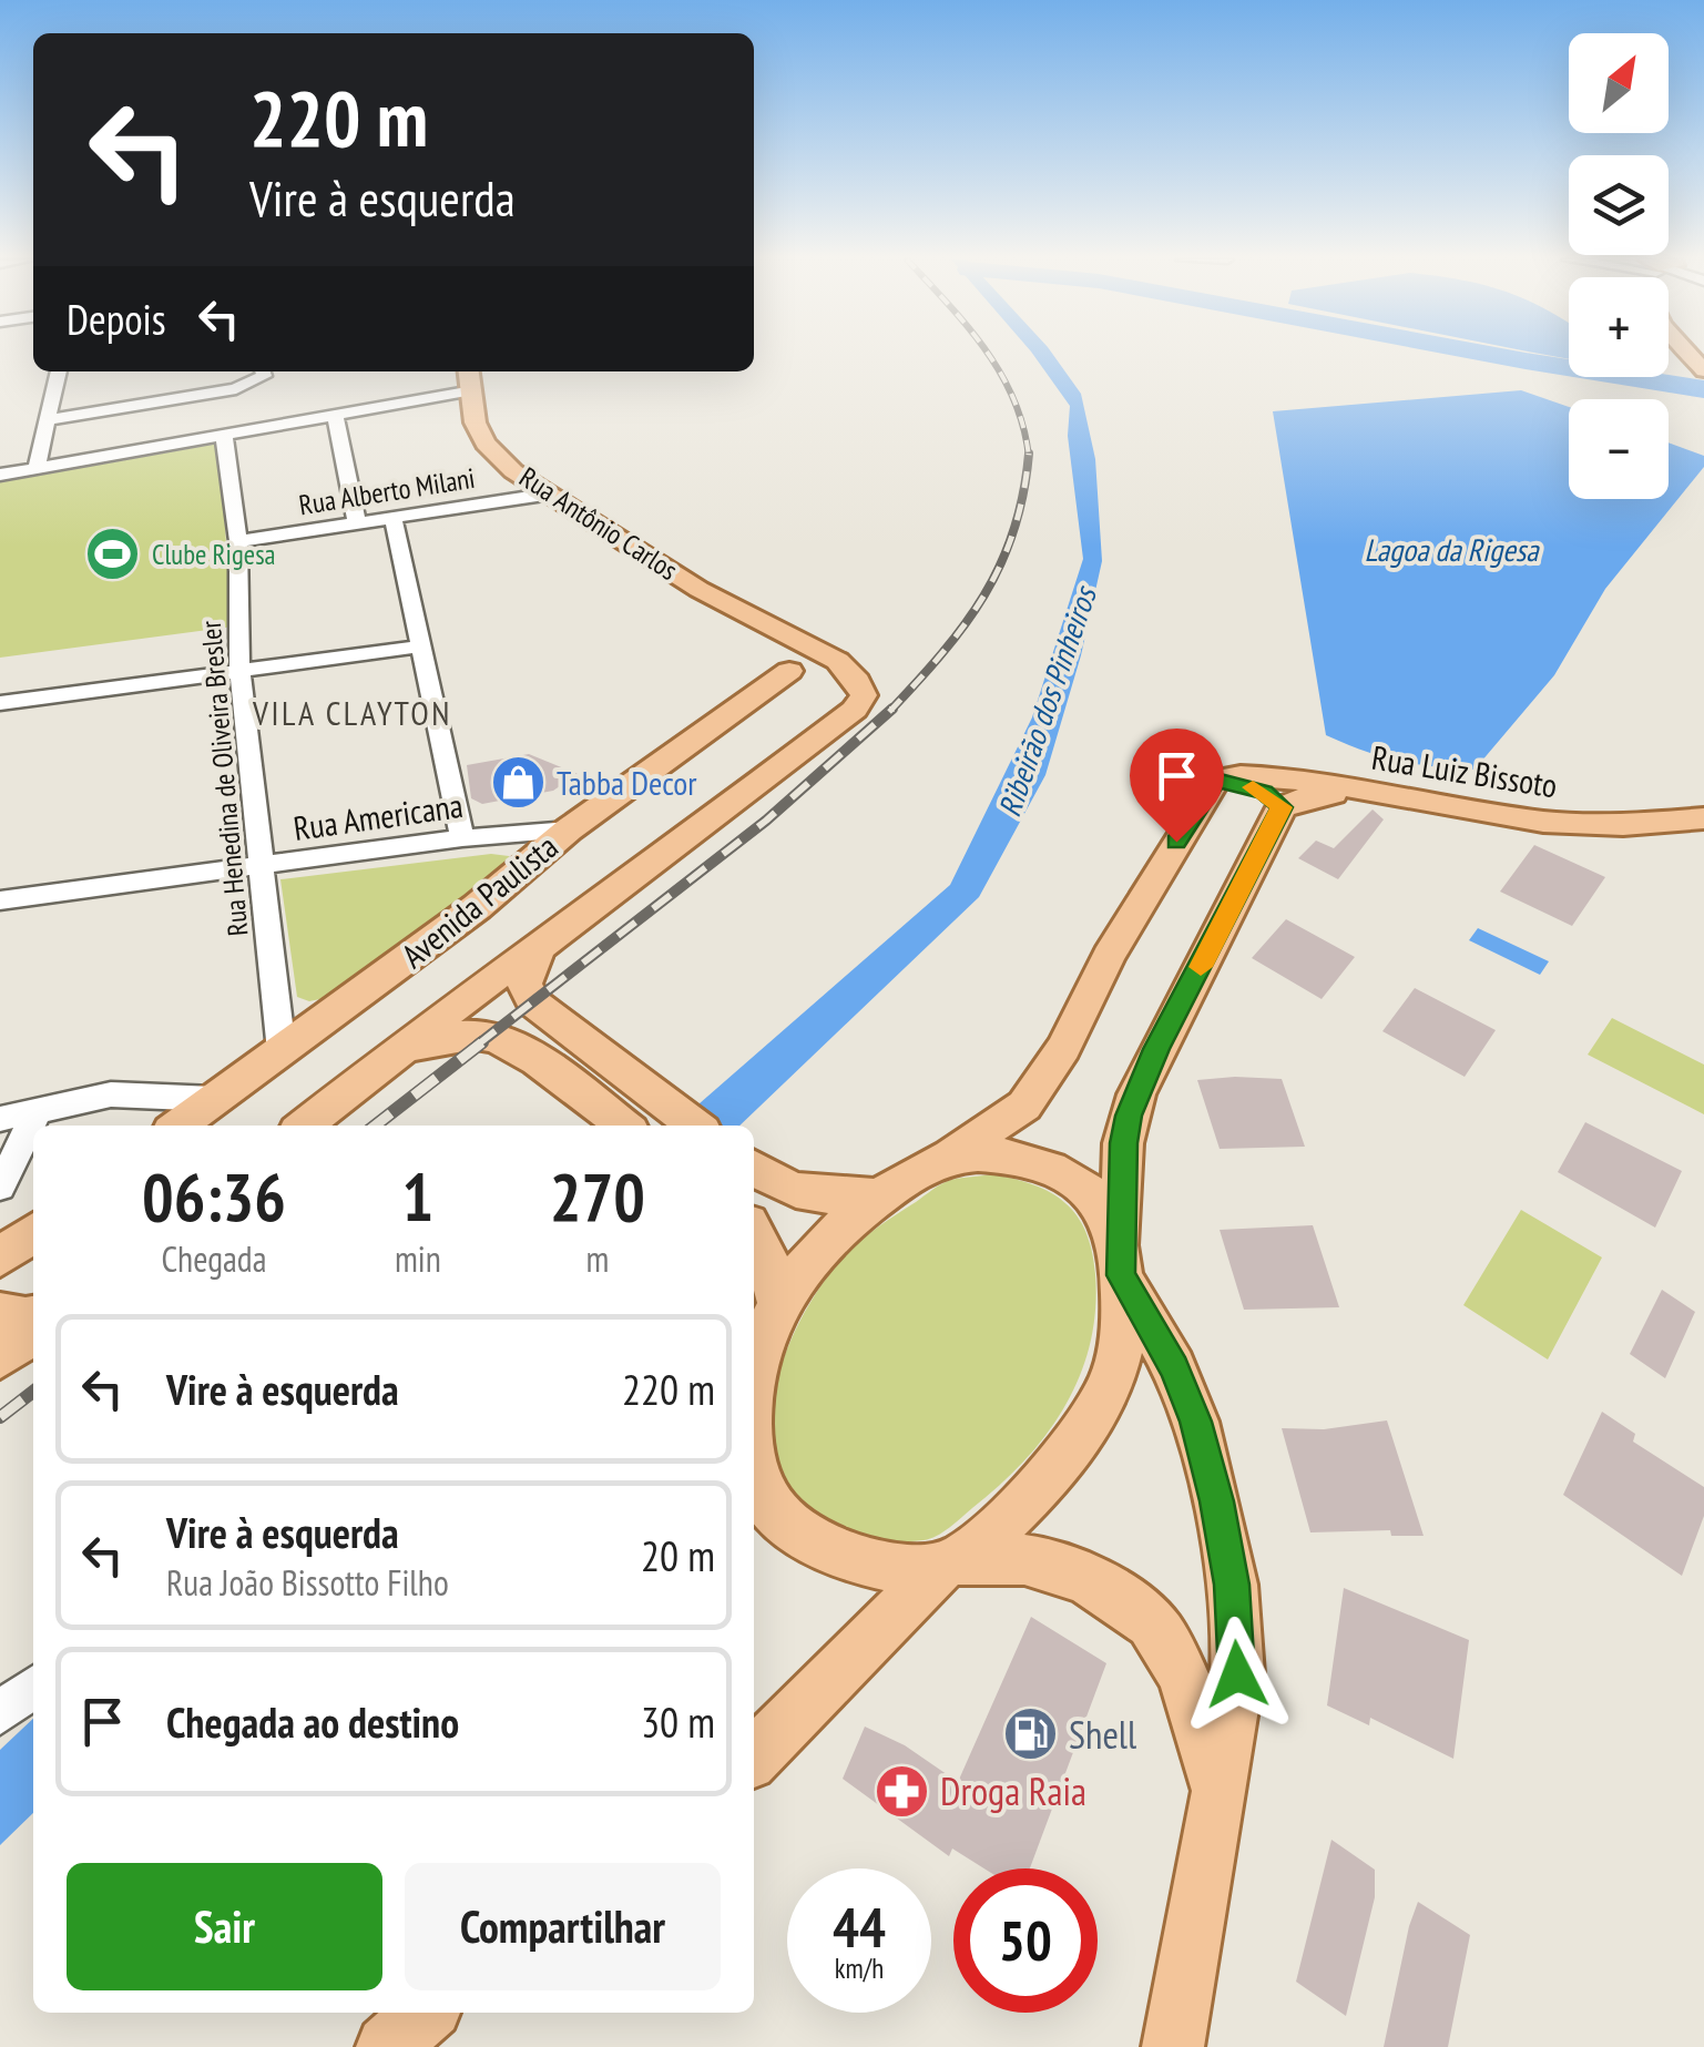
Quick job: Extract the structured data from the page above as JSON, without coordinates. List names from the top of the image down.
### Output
{
  "streets": {
    "main road": ["Rua Antônio Carlos", "Rua Luiz Bissoto", "Avenida Paulista"],
    "street": ["Rua Alberto Milani", "Rua Henedina de Oliveira Bresler", "Rua Americana"]
  },
  "crossings": [
    ["Rua Alberto Milani", "Rua Antônio Carlos"],
    ["Rua Alberto Milani", "Rua Henedina de Oliveira Bresler"],
    ["Rua Antônio Carlos", "Avenida Paulista"],
    ["Rua Henedina de Oliveira Bresler", "Rua Americana"],
    ["Rua Henedina de Oliveira Bresler", "Avenida Paulista"],
    ["Rua Americana", "Avenida Paulista"]
  ],
  "districts": ["VILA CLAYTON"],
  "water": ["Lagoa da Rigesa", "Ribeirão dos Pinheiros"],
  "places": {
    "sports": ["Clube Rigesa"],
    "shop": ["Tabba Decor"],
    "fuel station": ["Shell"],
    "pharmacy": ["Droga Raia"]
  },
  "north": "top right",
  "page": {
    "map_buttons": ["+", "−"],
    "turn": ["220 m", "Vire à esquerda"],
    "then": "Depois",
    "eta": [
      "06:36",
      "Chegada",
      "1",
      "min",
      "270",
      "m"
    ],
    "list": [
      {
        "name": "Vire à esquerda",
        "value": "220 m"
      },
      {
        "name": "Vire à esquerda",
        "note": "Rua João Bissotto Filho",
        "value": "20 m"
      },
      {
        "name": "Chegada ao destino",
        "value": "30 m"
      }
    ],
    "buttons": ["Sair", "Compartilhar"],
    "speed": "44 km/h",
    "limit": "50"
  }
}
